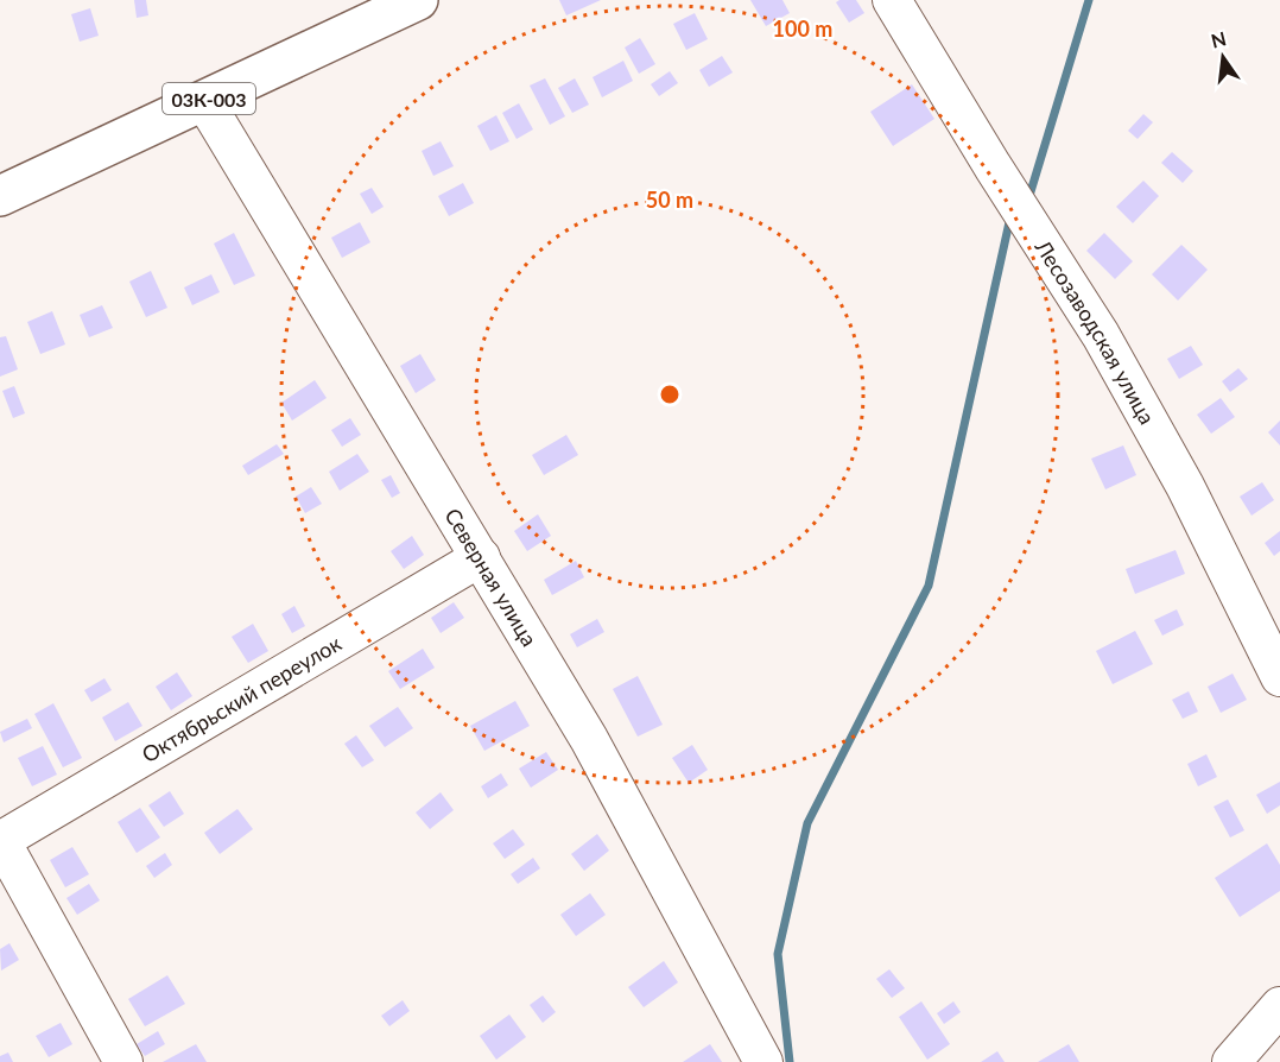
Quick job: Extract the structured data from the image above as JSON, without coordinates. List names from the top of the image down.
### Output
{
  "streets": {
    "main road": ["03К-003"],
    "street": ["Лесозаводская улица", "Северная улица", "Октябрьский переулок"]
  },
  "crossings": [
    ["03К-003", "Северная улица"],
    ["Северная улица", "Октябрьский переулок"]
  ],
  "north": "top",
  "rings": ["100 m", "50 m"]
}
